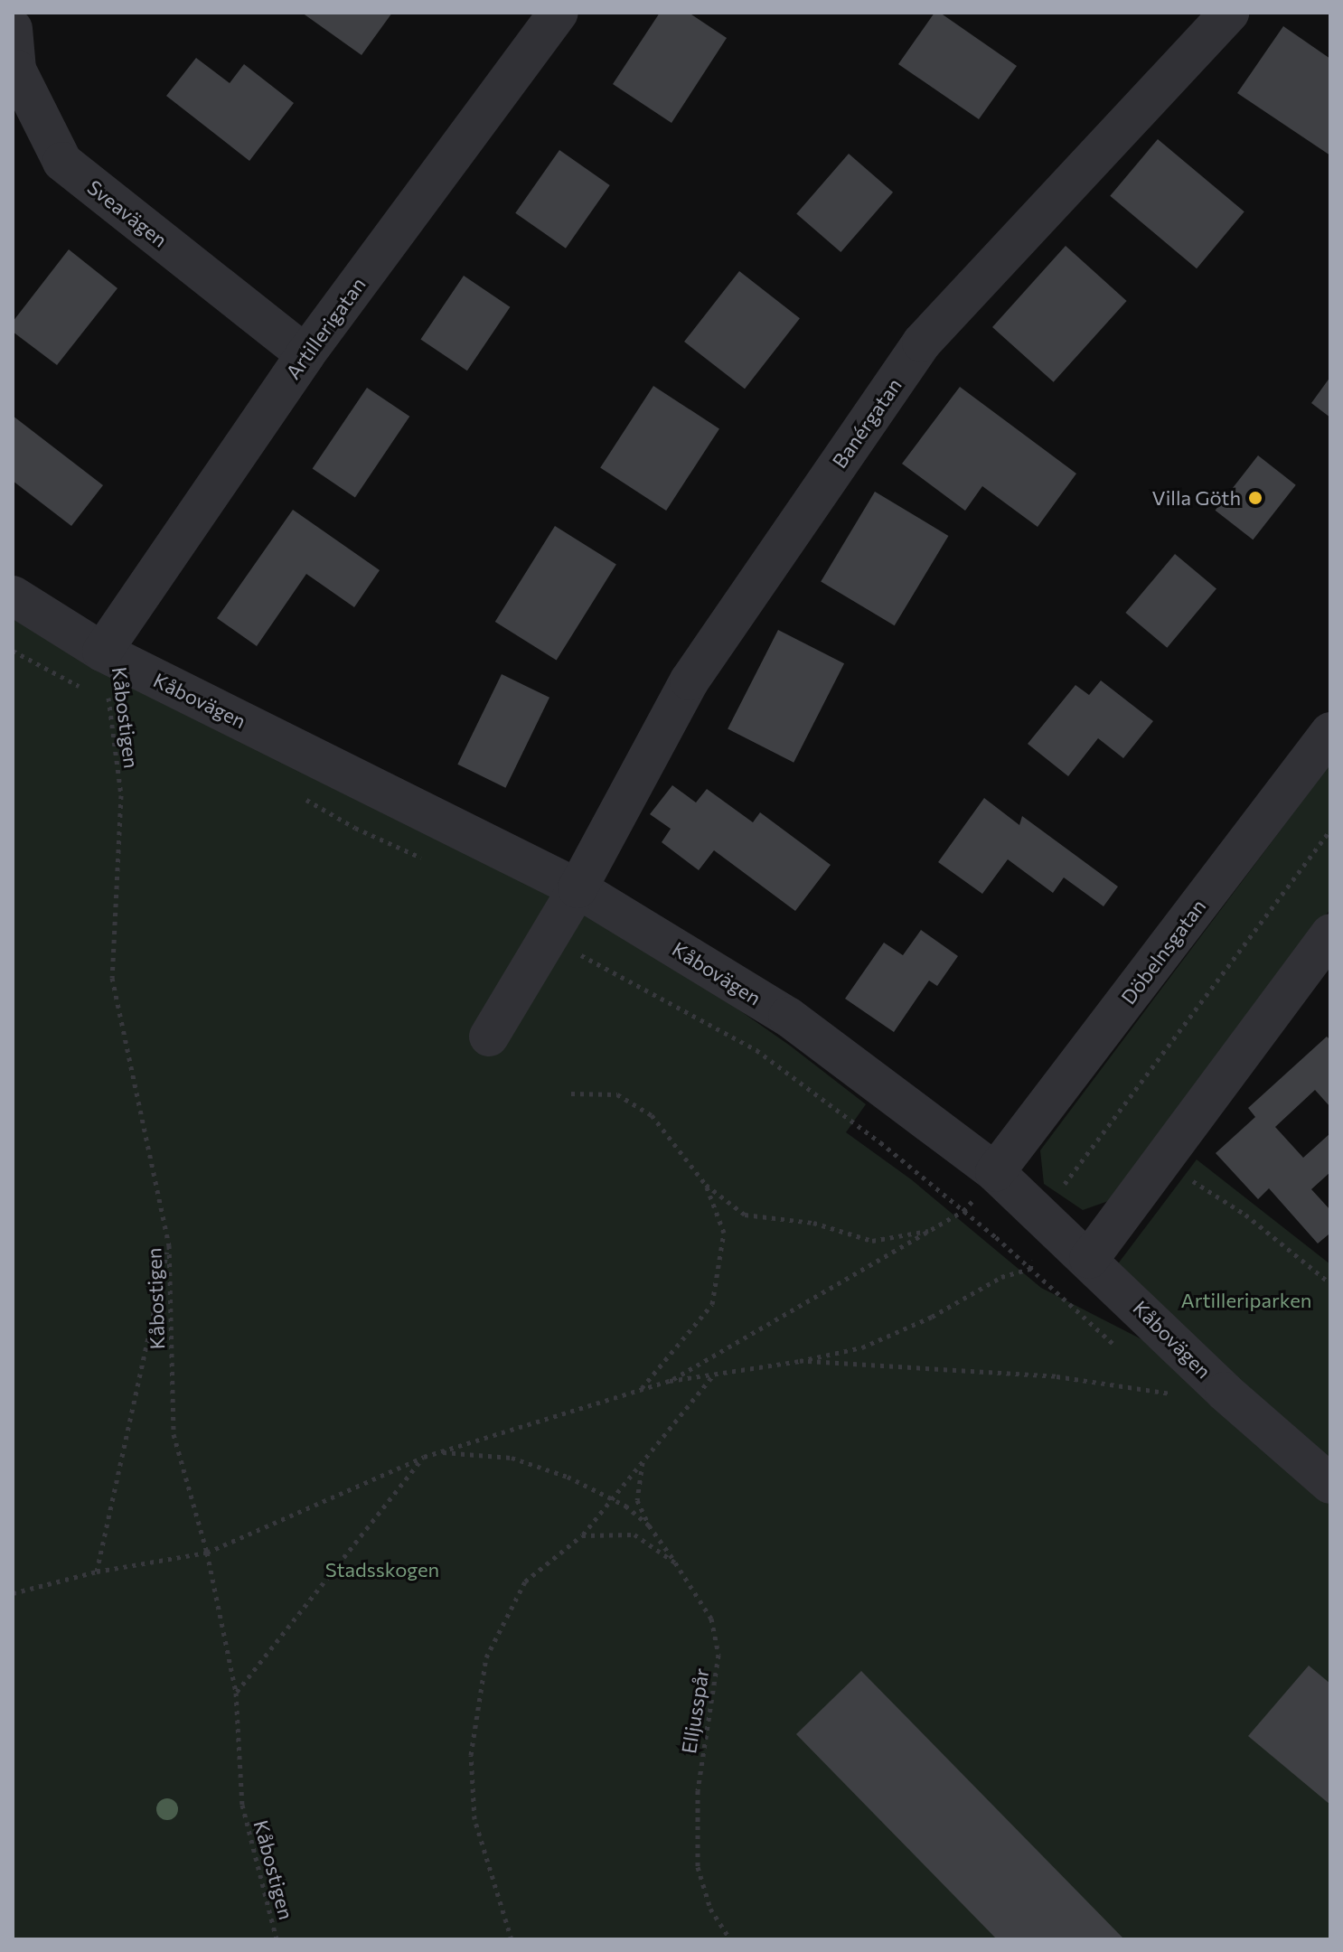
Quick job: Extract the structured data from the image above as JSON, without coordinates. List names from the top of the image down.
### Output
{
  "streets": {
    "street": [
      "Sveavägen",
      "Artillerigatan",
      "Banérgatan",
      "Kåbovägen",
      "Döbelnsgatan"
    ],
    "path": ["Kåbostigen", "Elljusspår"]
  },
  "crossings": [
    ["Sveavägen", "Artillerigatan"],
    ["Artillerigatan", "Kåbovägen"],
    ["Artillerigatan", "Kåbostigen"],
    ["Banérgatan", "Kåbovägen"],
    ["Kåbovägen", "Kåbostigen"],
    ["Kåbovägen", "Döbelnsgatan"]
  ],
  "parks": ["Artilleriparken", "Stadsskogen"],
  "places": ["Villa Göth"]
}
